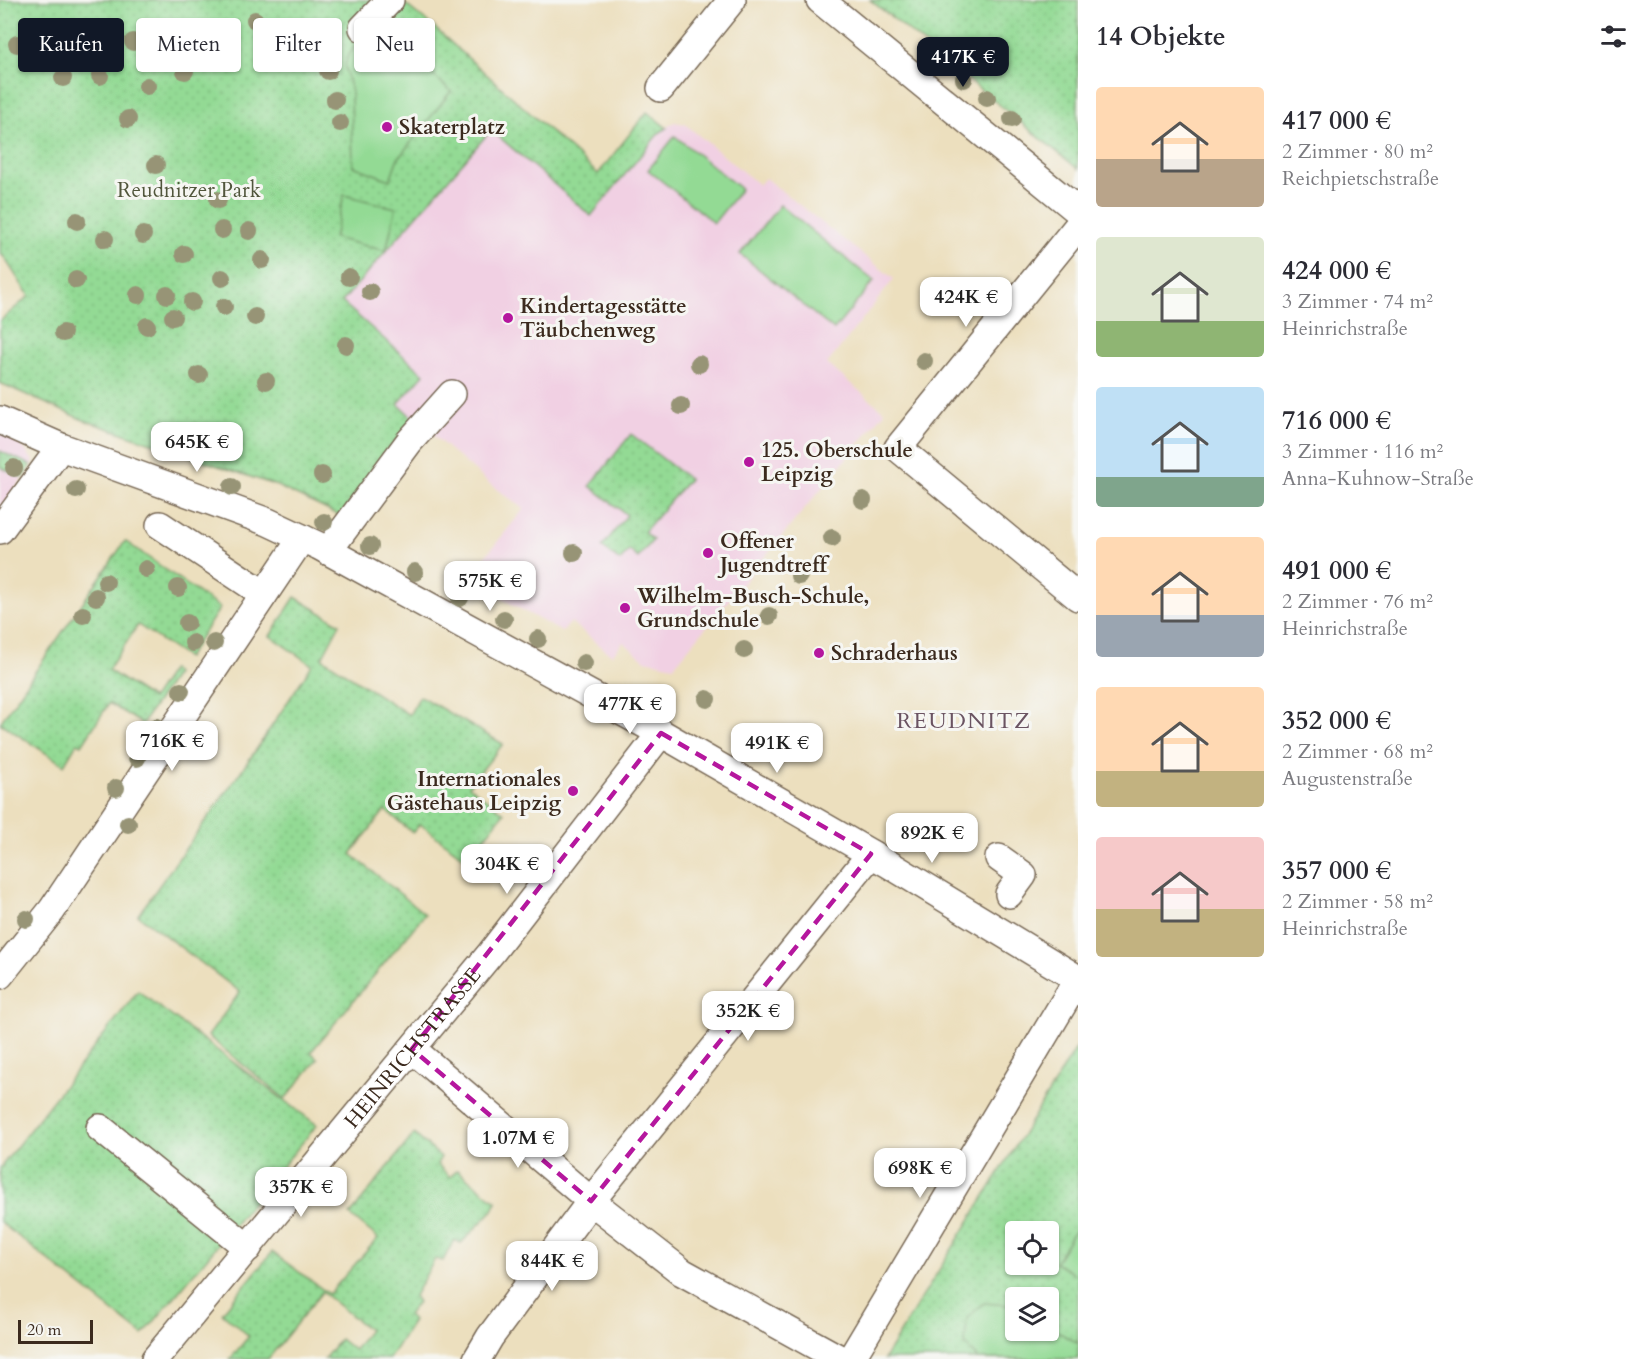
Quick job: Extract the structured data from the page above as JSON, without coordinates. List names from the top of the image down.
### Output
{
  "streets": {
    "street": ["HEINRICHSTRASSE"]
  },
  "districts": ["REUDNITZ"],
  "parks": ["Reudnitzer Park"],
  "places": [
    "Skaterplatz",
    "Kindertagesstätte Täubchenweg",
    "125. Oberschule Leipzig",
    "Offener Jugendtreff",
    "Wilhelm-Busch-Schule, Grundschule",
    "Schraderhaus",
    "Internationales Gästehaus Leipzig"
  ],
  "scale_bar": "20 m",
  "page": {
    "heading": "14 Objekte",
    "chip": [
      "Kaufen",
      "Mieten",
      "Filter",
      "Neu"
    ],
    "price": [
      "417K €",
      "424K €",
      "645K €",
      "575K €",
      "477K €",
      "716K €",
      "491K €",
      "892K €",
      "304K €",
      "352K €",
      "1.07M €",
      "698K €",
      "357K €",
      "844K €"
    ],
    "list": [
      {
        "name": "417 000 €",
        "note": "2 Zimmer · 80 m² · Reichpietschstraße"
      },
      {
        "name": "424 000 €",
        "note": "3 Zimmer · 74 m² · Heinrichstraße"
      },
      {
        "name": "716 000 €",
        "note": "3 Zimmer · 116 m² · Anna-Kuhnow-Straße"
      },
      {
        "name": "491 000 €",
        "note": "2 Zimmer · 76 m² · Heinrichstraße"
      },
      {
        "name": "352 000 €",
        "note": "2 Zimmer · 68 m² · Augustenstraße"
      },
      {
        "name": "357 000 €",
        "note": "2 Zimmer · 58 m² · Heinrichstraße"
      }
    ],
    "scale": "20 m"
  }
}
